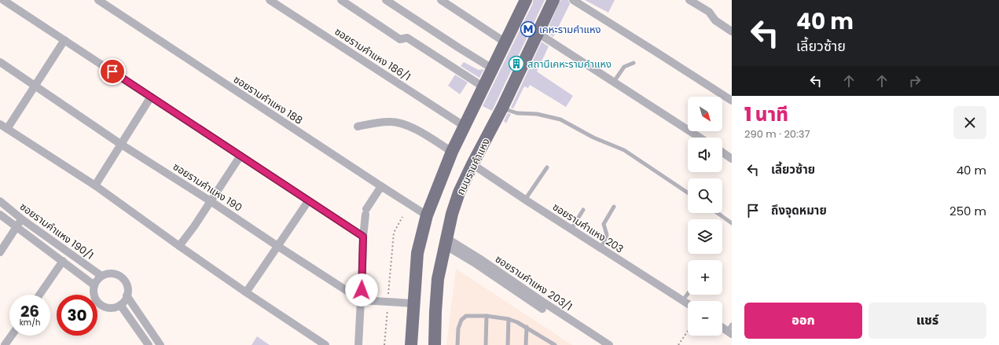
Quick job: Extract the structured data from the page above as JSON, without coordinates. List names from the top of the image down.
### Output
{
  "streets": {
    "main road": ["ถนนรามคำแหง"],
    "street": [
      "ซอยรามคำแหง 186/1",
      "ซอยรามคำแหง 188",
      "ซอยรามคำแหง 190",
      "ซอยรามคำแหง 203",
      "ซอยรามคำแหง 190/1",
      "ซอยรามคำแหง 203/1"
    ]
  },
  "crossings": [
    ["ถนนรามคำแหง", "ซอยรามคำแหง 203"],
    ["ถนนรามคำแหง", "ซอยรามคำแหง 203/1"]
  ],
  "places": {
    "metro station": ["เคหะรามคำแหง"],
    "building": ["สถานีเคหะรามคำแหง"]
  },
  "north": "bottom right",
  "page": {
    "turn": ["40 m", "เลี้ยวซ้าย"],
    "heading": ["1 นาที", "290 m · 20:37"],
    "map_buttons": ["+", "−"],
    "list": [
      {
        "name": "เลี้ยวซ้าย",
        "value": "40 m"
      },
      {
        "name": "ถึงจุดหมาย",
        "value": "250 m"
      }
    ],
    "speed": "26 km/h",
    "limit": "30",
    "buttons": ["ออก", "แชร์"]
  }
}
